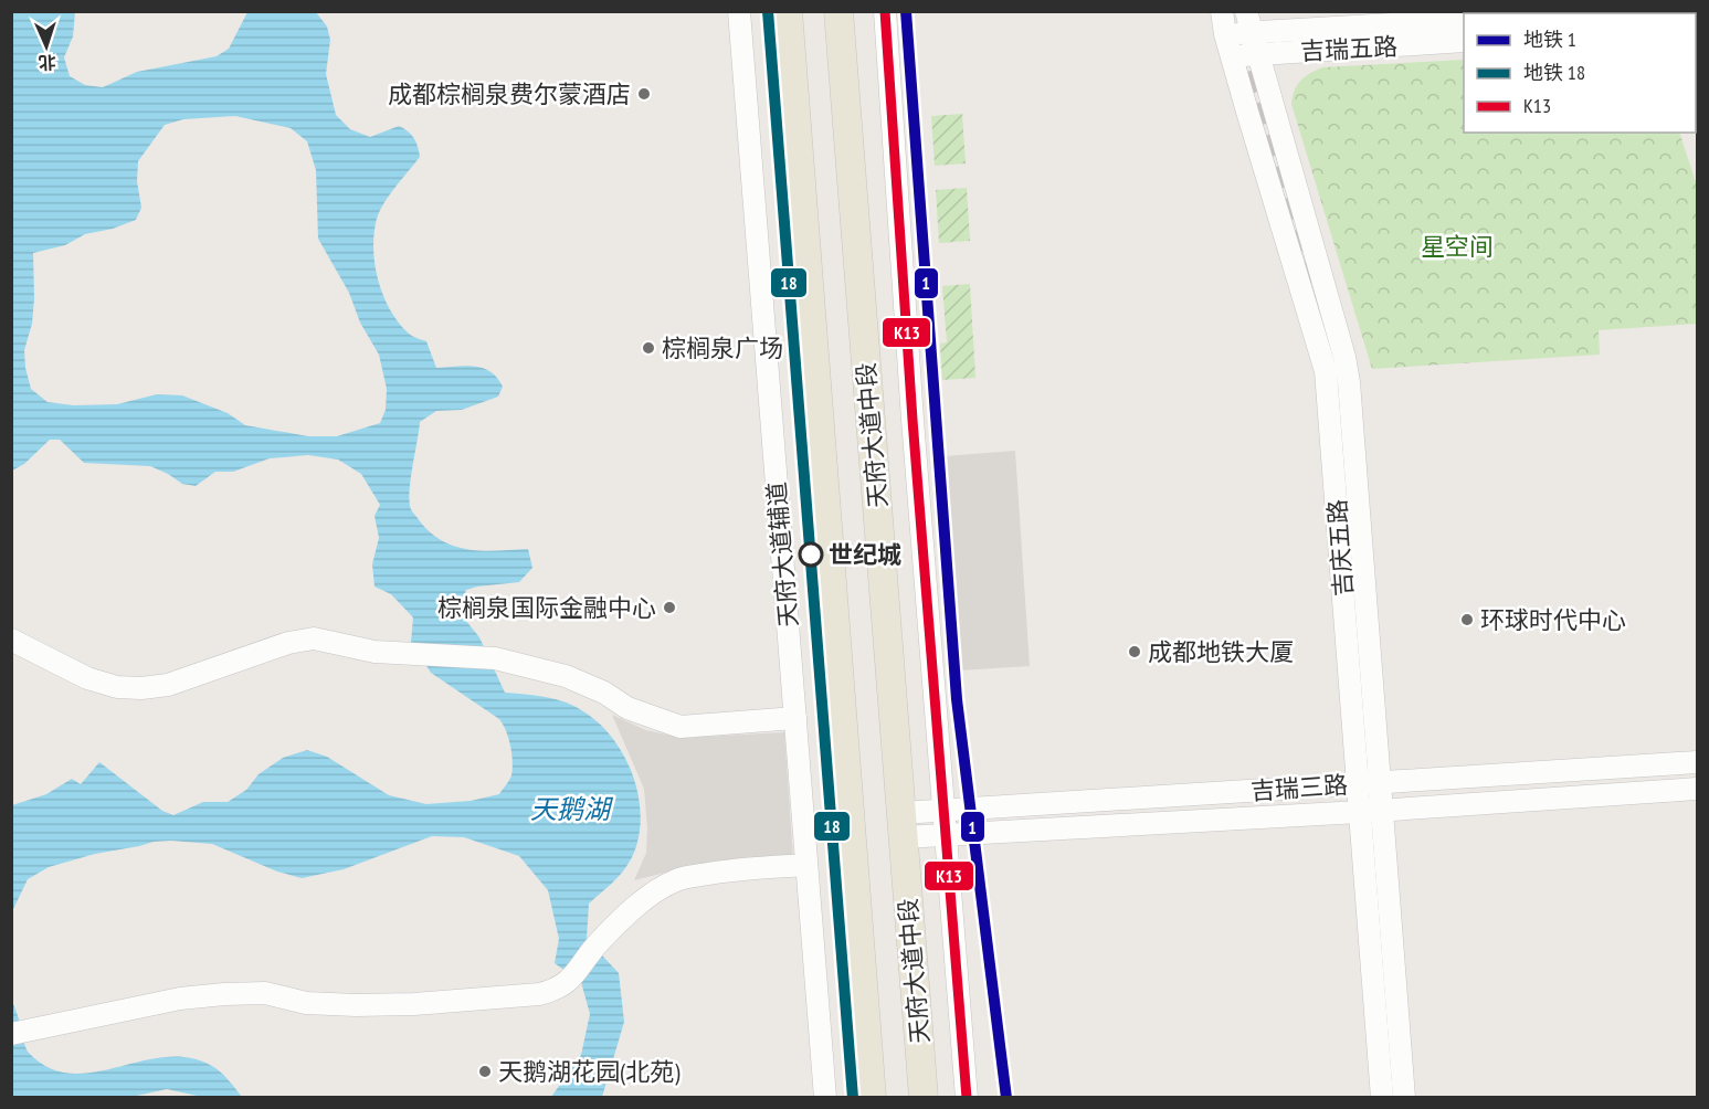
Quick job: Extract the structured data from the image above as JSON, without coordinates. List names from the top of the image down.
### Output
{
  "streets": {
    "main road": ["天府大道中段"],
    "street": [
      "吉瑞五路",
      "吉庆五路",
      "天府大道辅道",
      "吉瑞三路"
    ]
  },
  "crossings": [
    ["吉瑞五路", "吉庆五路"],
    ["天府大道中段", "吉瑞三路"],
    ["吉庆五路", "吉瑞三路"]
  ],
  "water": ["天鹅湖"],
  "parks": ["星空间"],
  "places": [
    "成都棕榈泉费尔蒙酒店",
    "棕榈泉广场",
    "世纪城",
    "棕榈泉国际金融中心",
    "环球时代中心",
    "成都地铁大厦",
    "天鹅湖花园(北苑)"
  ],
  "lines": ["metro line 1", "metro line 18", "transit line K13"],
  "legend": ["地铁 1", "地铁 18", "K13"],
  "north": "bottom"
}
